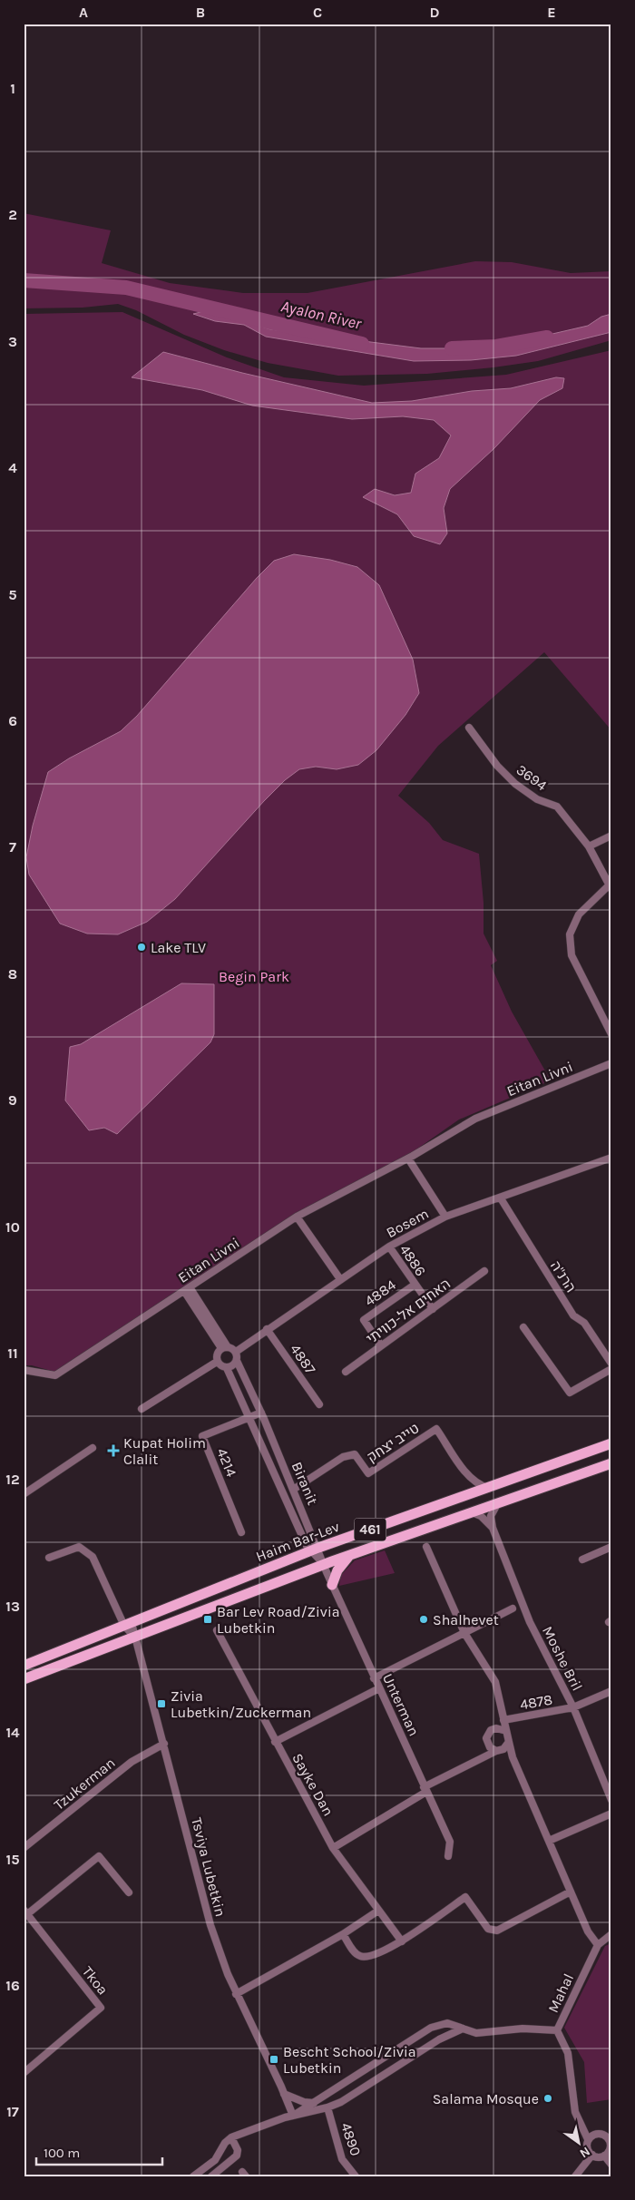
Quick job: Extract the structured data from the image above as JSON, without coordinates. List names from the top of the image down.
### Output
{
  "streets": {
    "main road": ["461", "Haim Bar-Lev"],
    "street": [
      "3694",
      "Eitan Livni",
      "Bosem",
      "4886",
      "הרנ\"ה",
      "4884",
      "האחים אל-כוויתי",
      "4887",
      "טייב יצחק",
      "4214",
      "Biranit",
      "Moshe Bril",
      "4878",
      "Unterman",
      "Tzukerman",
      "Sayke Dan",
      "Tsviya Lubetkin",
      "Tkoa",
      "Mahal",
      "4890"
    ]
  },
  "crossings": [
    ["Bosem", "4886"],
    ["Bosem", "הרנ\"ה"],
    ["Bosem", "4887"],
    ["Bosem", "Biranit"],
    ["4886", "4884"],
    ["4886", "האחים אל-כוויתי"],
    ["4884", "האחים אל-כוויתי"],
    ["טייב יצחק", "Biranit"],
    ["טייב יצחק", "Haim Bar-Lev"],
    ["4214", "Biranit"],
    ["Biranit", "Haim Bar-Lev"],
    ["Biranit", "Unterman"],
    ["Haim Bar-Lev", "Unterman"],
    ["Haim Bar-Lev", "Tsviya Lubetkin"],
    ["Moshe Bril", "4878"],
    ["Tzukerman", "Tsviya Lubetkin"],
    ["Tsviya Lubetkin", "Mahal"],
    ["Mahal", "4890"]
  ],
  "water": ["Ayalon River"],
  "parks": ["Begin Park"],
  "places": {
    "other": ["Lake TLV", "Shalhevet", "Salama Mosque"],
    "health": ["Kupat Holim Clalit"],
    "transit": ["Bar Lev Road/Zivia Lubetkin", "Zivia Lubetkin/Zuckerman", "Bescht School/Zivia Lubetkin"]
  },
  "scale_bar": "100 m",
  "north": "bottom right",
  "grid": {
    "columns": [
      "A",
      "B",
      "C",
      "D",
      "E"
    ],
    "rows": [
      "1",
      "2",
      "3",
      "4",
      "5",
      "6",
      "7",
      "8",
      "9",
      "10",
      "11",
      "12",
      "13",
      "14",
      "15",
      "16",
      "17"
    ]
  }
}
